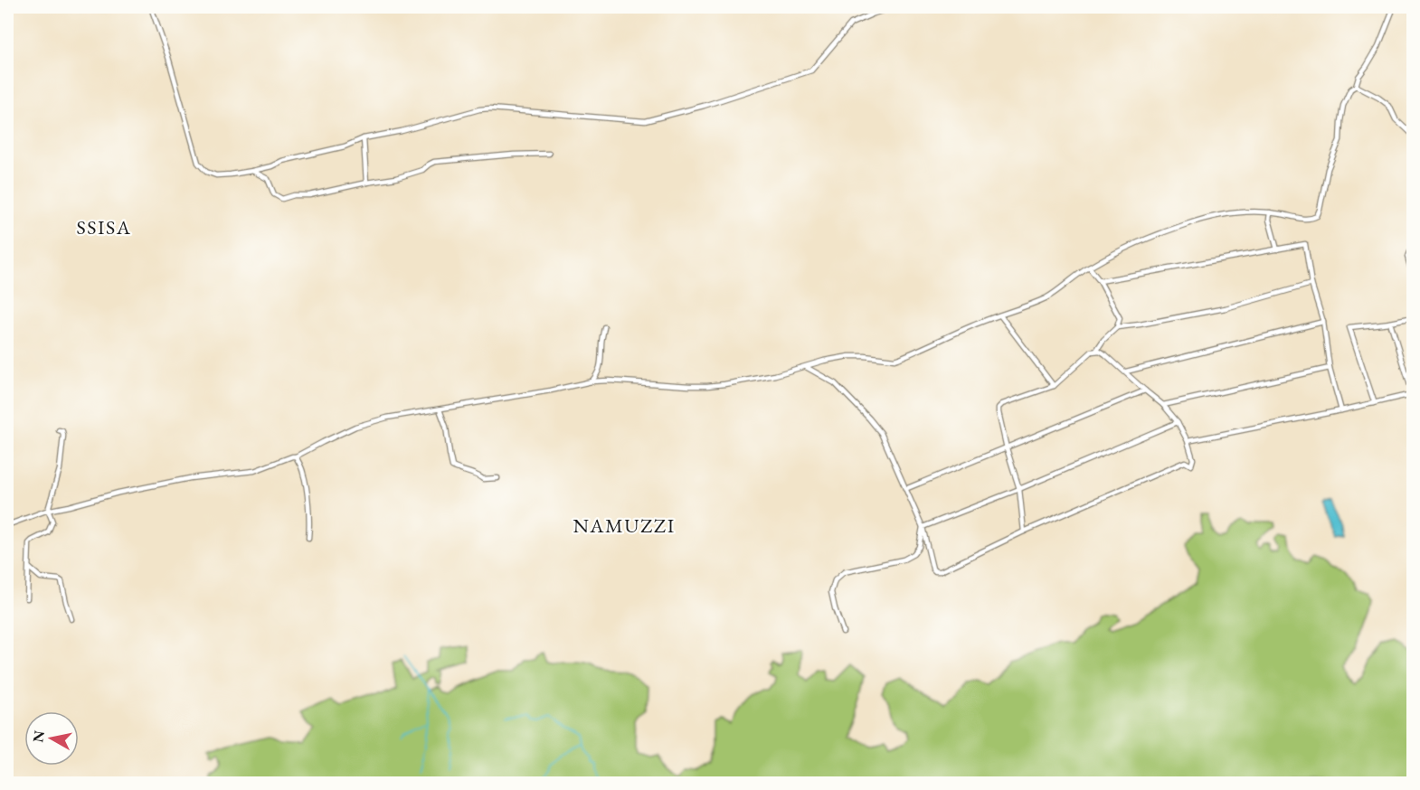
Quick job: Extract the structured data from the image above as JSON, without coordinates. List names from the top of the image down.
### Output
{
  "districts": ["SSISA", "NAMUZZI"],
  "north": "left"
}
